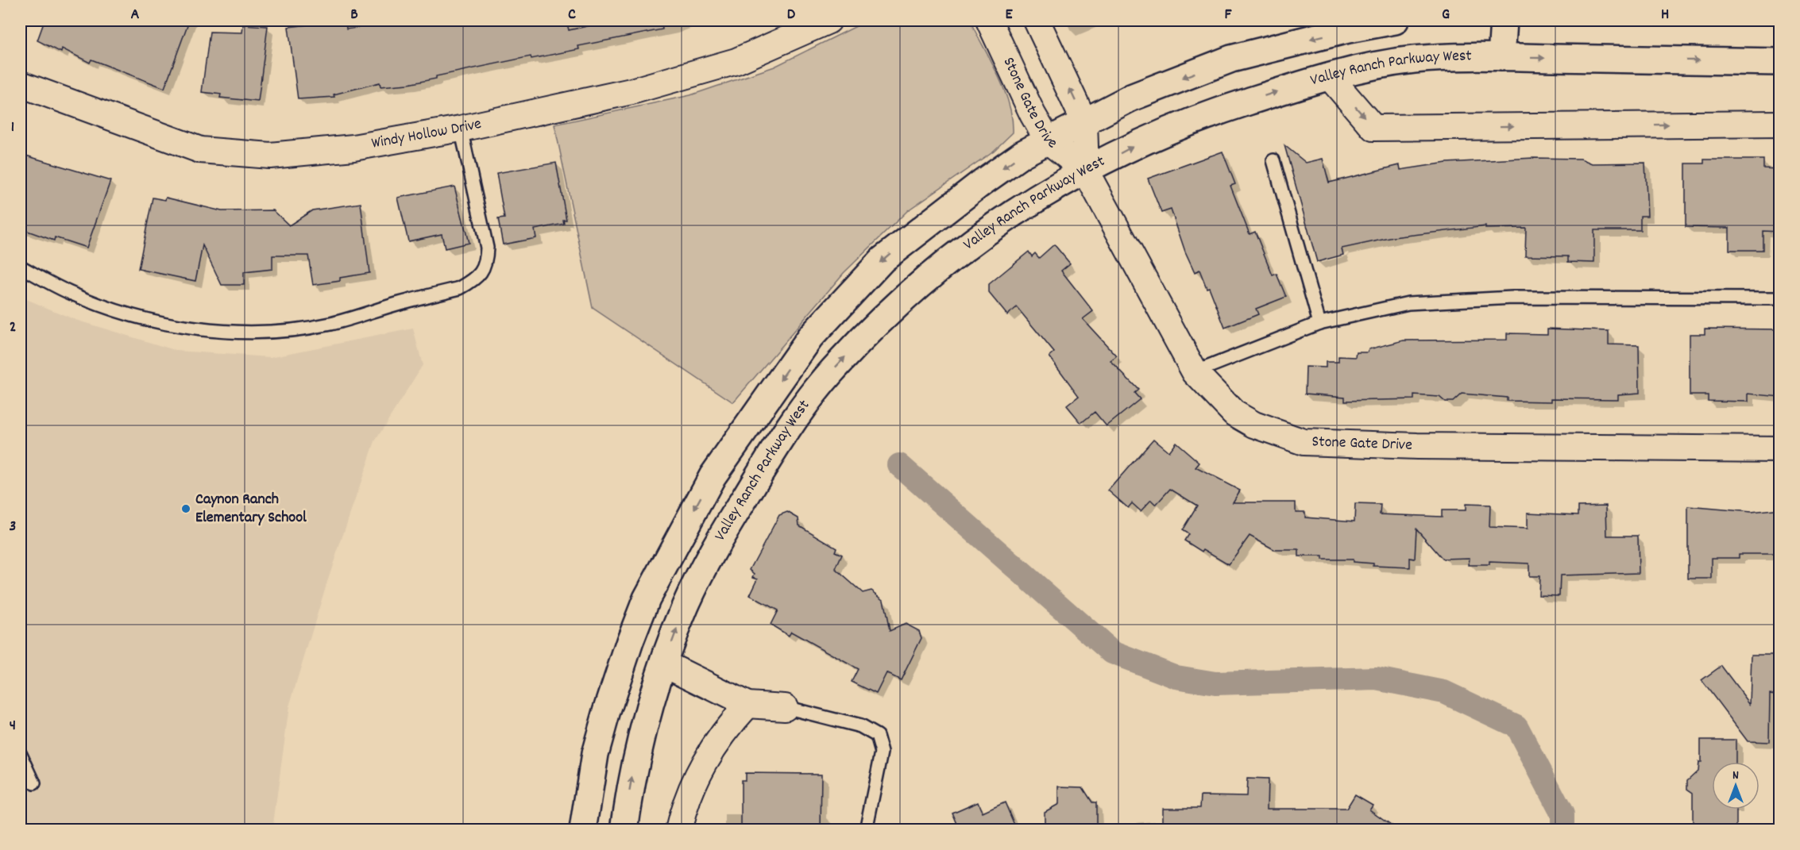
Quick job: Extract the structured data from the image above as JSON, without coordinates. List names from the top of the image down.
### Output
{
  "streets": {
    "main road": ["Valley Ranch Parkway West"],
    "street": ["Stone Gate Drive", "Windy Hollow Drive"]
  },
  "crossings": [
    ["Valley Ranch Parkway West", "Stone Gate Drive"]
  ],
  "places": ["Caynon Ranch Elementary School"],
  "north": "top",
  "grid": {
    "columns": [
      "A",
      "B",
      "C",
      "D",
      "E",
      "F",
      "G",
      "H"
    ],
    "rows": [
      "1",
      "2",
      "3",
      "4"
    ]
  }
}
